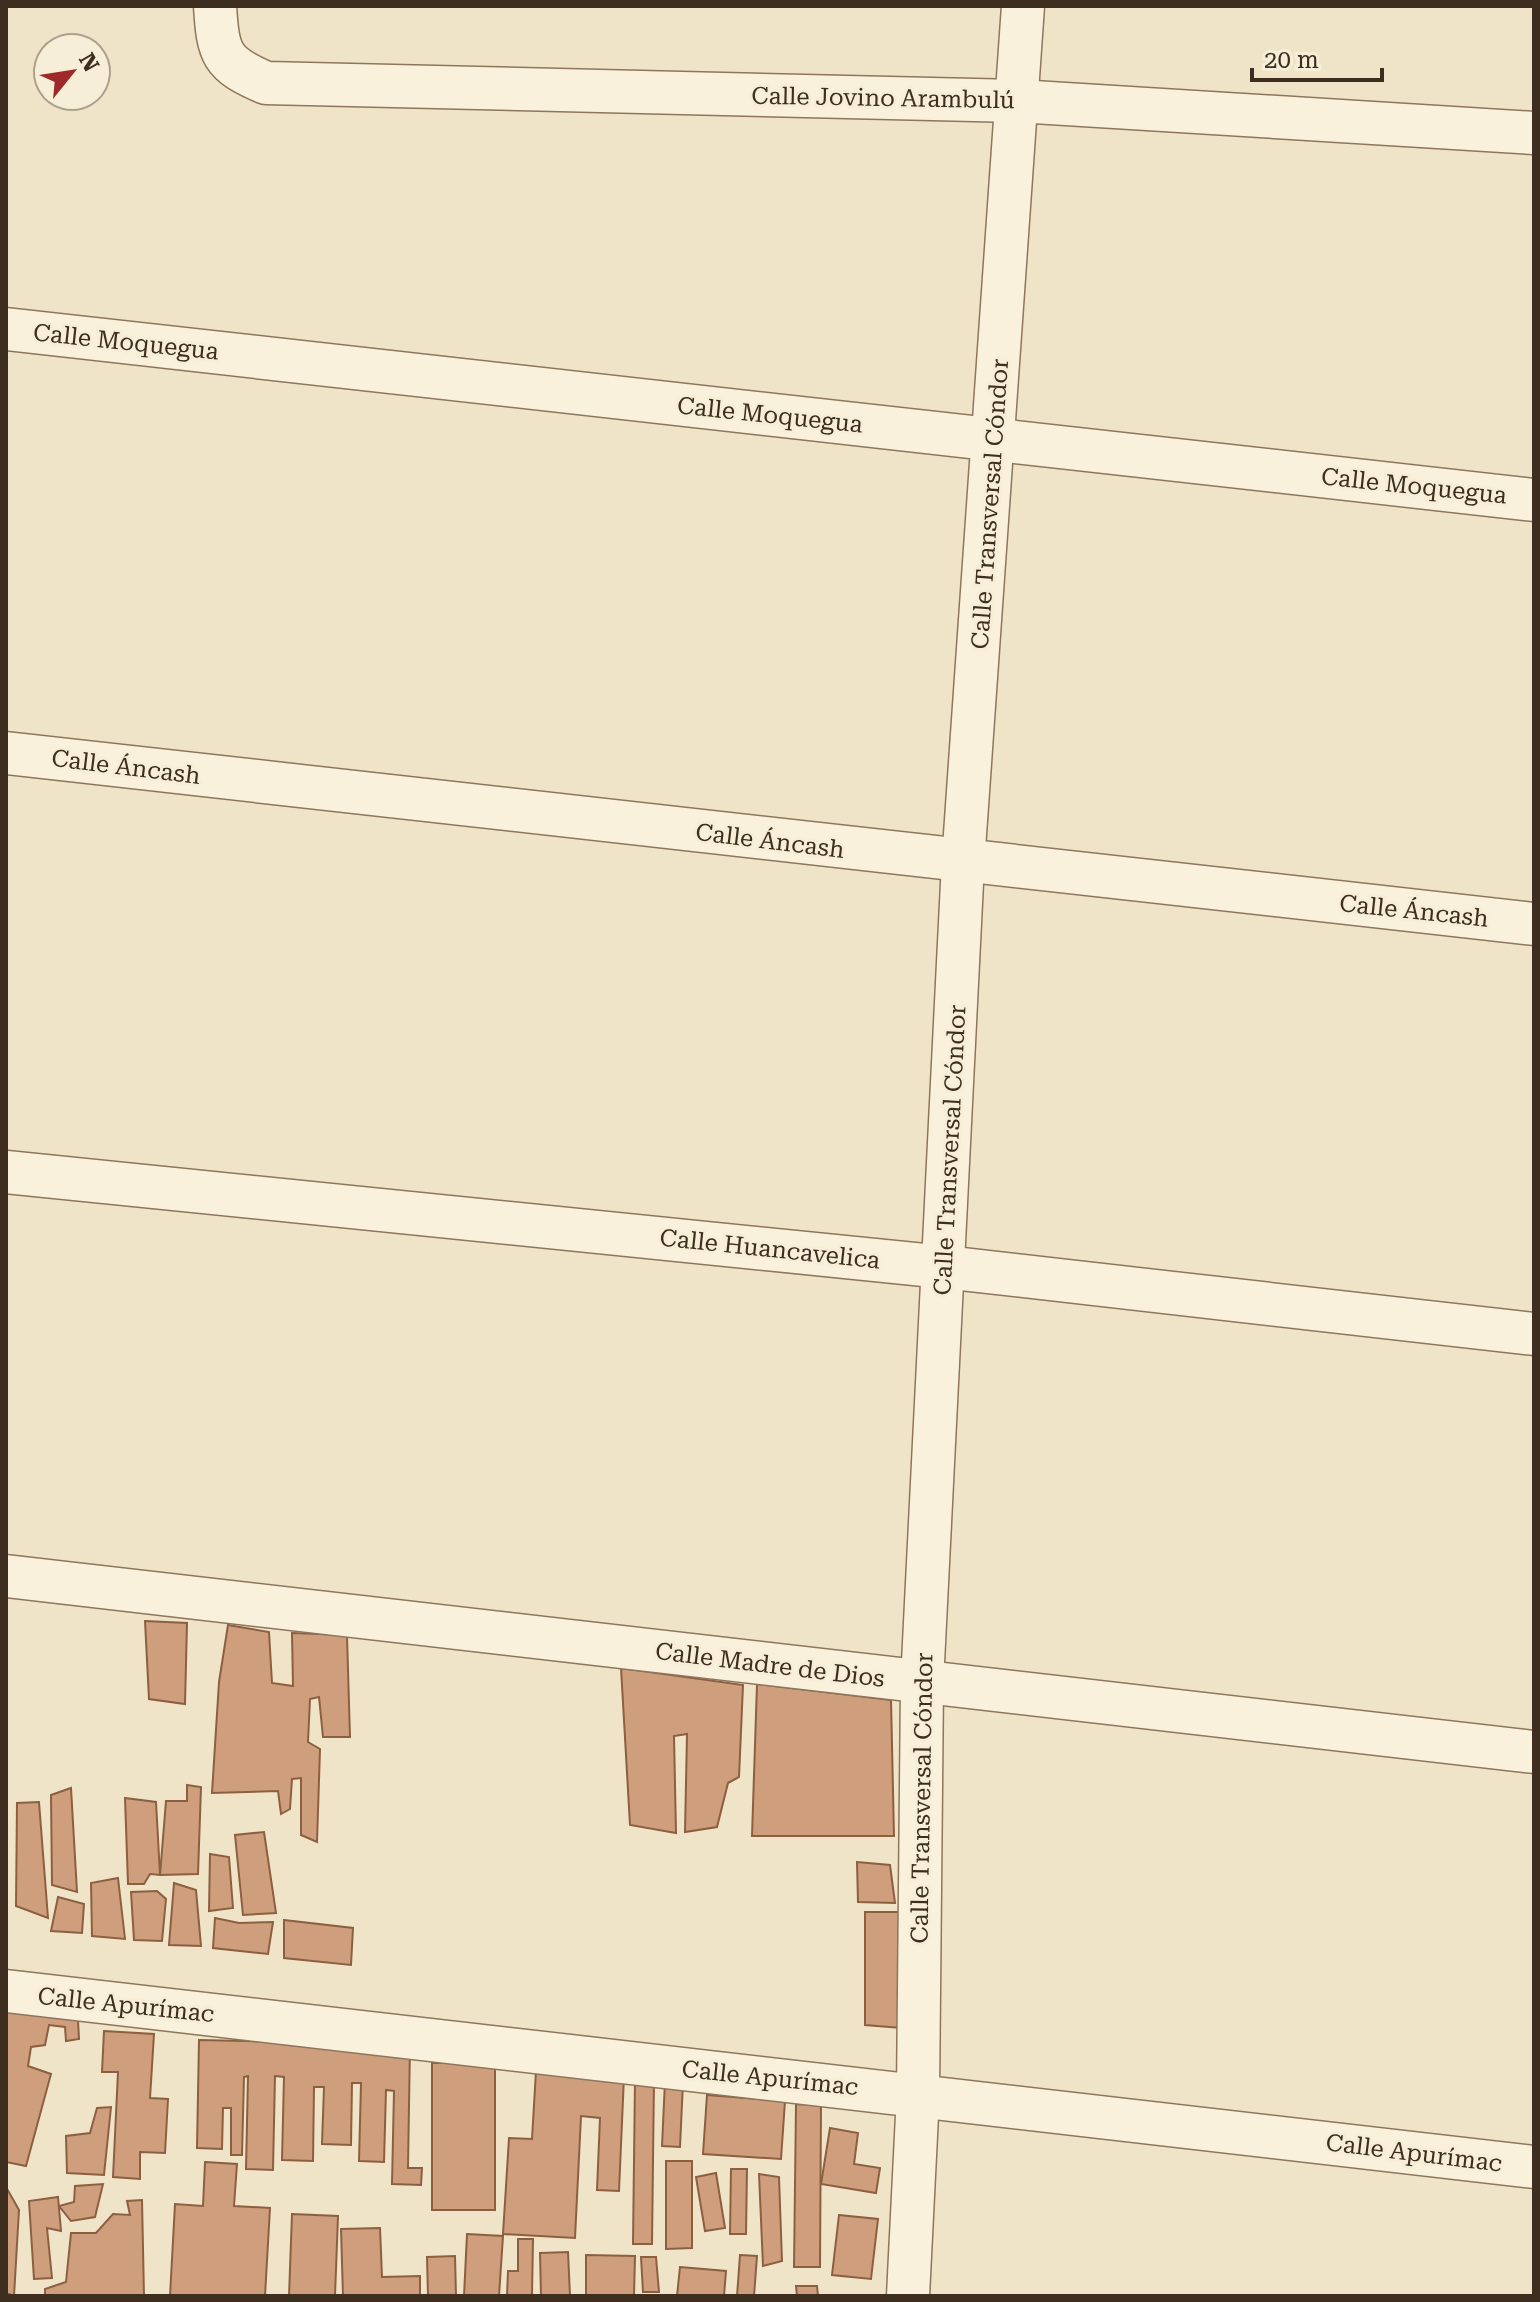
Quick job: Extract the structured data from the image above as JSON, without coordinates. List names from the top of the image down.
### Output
{
  "streets": {
    "street": [
      "Calle Jovino Arambulú",
      "Calle Moquegua",
      "Calle Transversal Cóndor",
      "Calle Áncash",
      "Calle Huancavelica",
      "Calle Madre de Dios",
      "Calle Apurímac"
    ]
  },
  "crossings": [
    ["Calle Jovino Arambulú", "Calle Transversal Cóndor"],
    ["Calle Moquegua", "Calle Transversal Cóndor"],
    ["Calle Transversal Cóndor", "Calle Áncash"],
    ["Calle Transversal Cóndor", "Calle Huancavelica"],
    ["Calle Transversal Cóndor", "Calle Madre de Dios"],
    ["Calle Transversal Cóndor", "Calle Apurímac"]
  ],
  "scale_bar": "20 m",
  "north": "top right"
}
